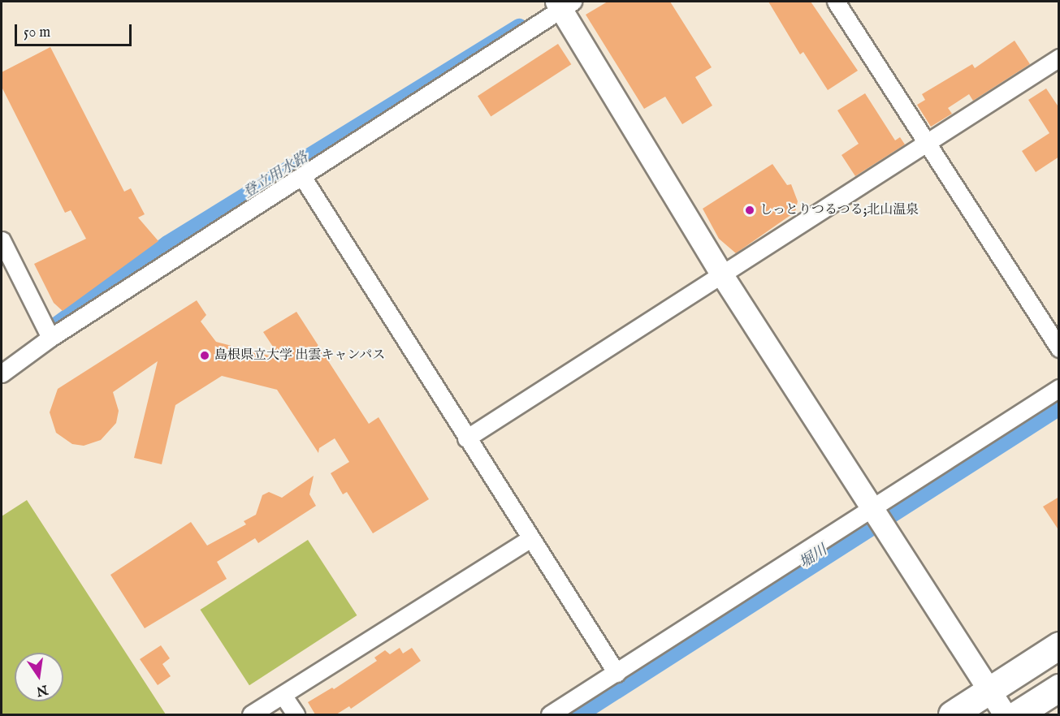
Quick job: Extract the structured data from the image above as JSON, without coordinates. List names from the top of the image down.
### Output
{
  "water": ["登立用水路", "堀川"],
  "places": ["しっとりつるつる;北山温泉", "島根県立大学 出雲キャンパス"],
  "scale_bar": "50 m",
  "north": "bottom"
}
